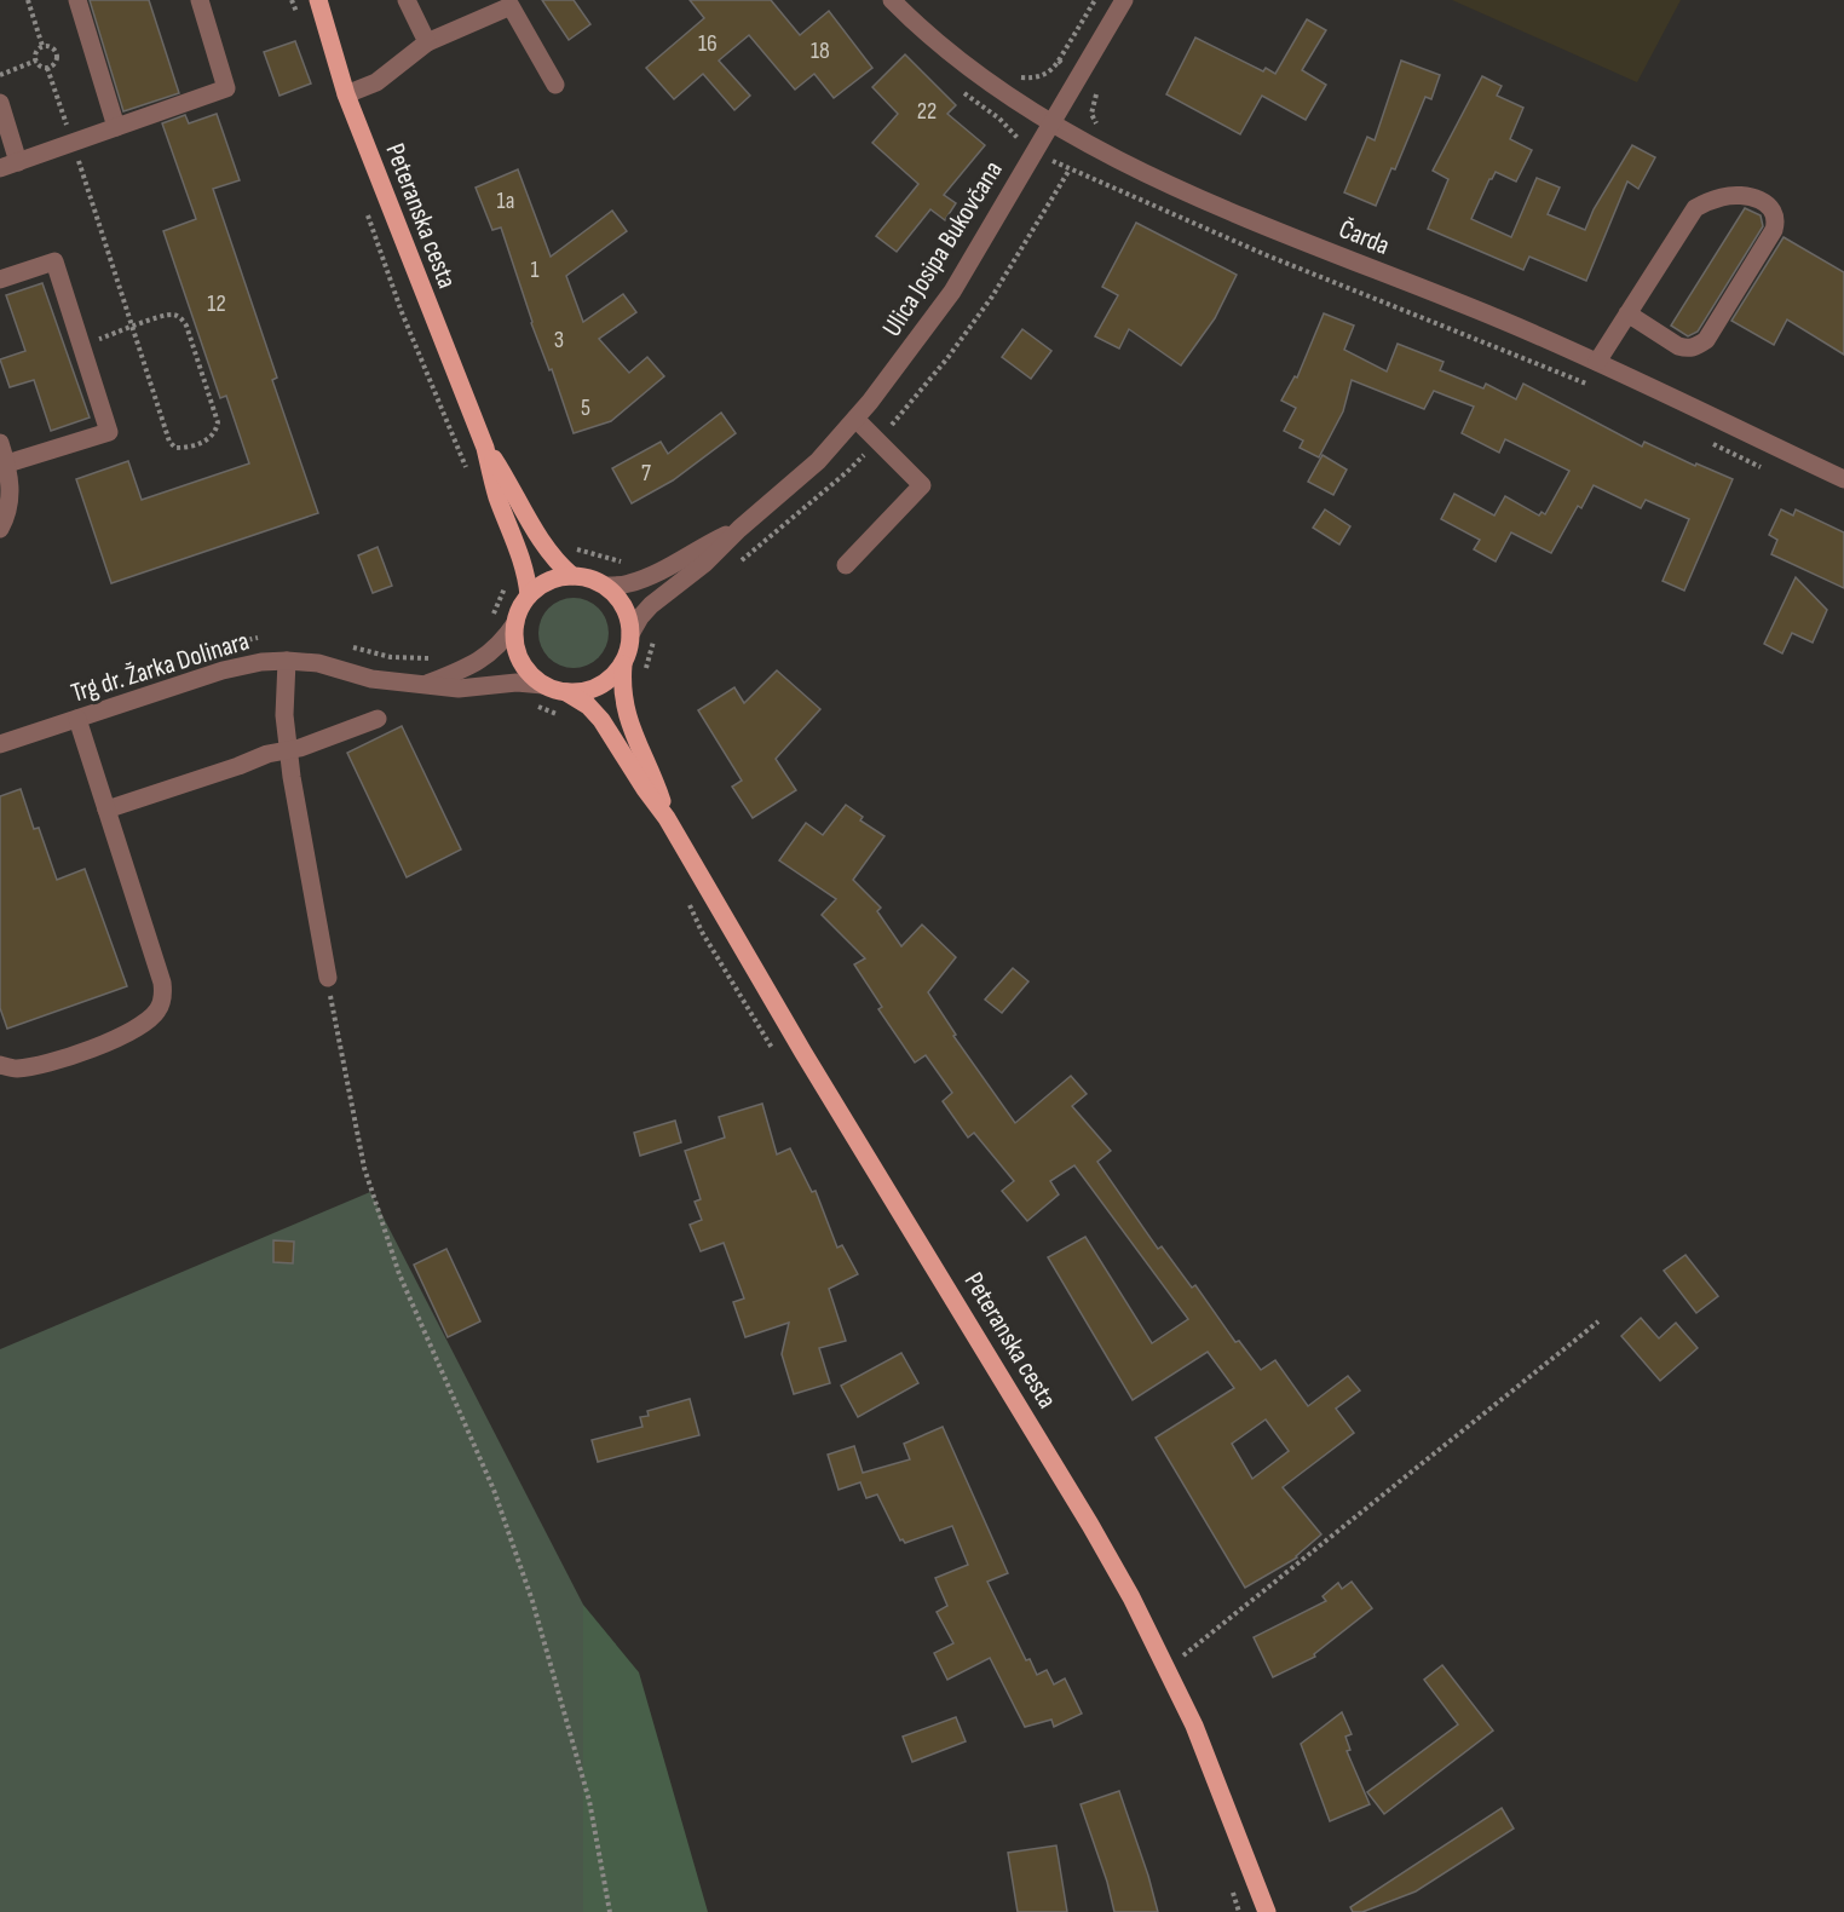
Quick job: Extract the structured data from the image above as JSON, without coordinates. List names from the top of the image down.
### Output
{
  "streets": {
    "main road": ["Peteranska cesta"],
    "street": ["Čarda", "Ulica Josipa Bukovčana", "Trg dr. Žarka Dolinara"]
  },
  "crossings": [
    ["Peteranska cesta", "Ulica Josipa Bukovčana"],
    ["Peteranska cesta", "Trg dr. Žarka Dolinara"],
    ["Čarda", "Ulica Josipa Bukovčana"],
    ["Ulica Josipa Bukovčana", "Trg dr. Žarka Dolinara"]
  ],
  "house_numbers": [
    "16",
    "18",
    "22",
    "1a",
    "1",
    "12",
    "3",
    "5",
    "7"
  ]
}
